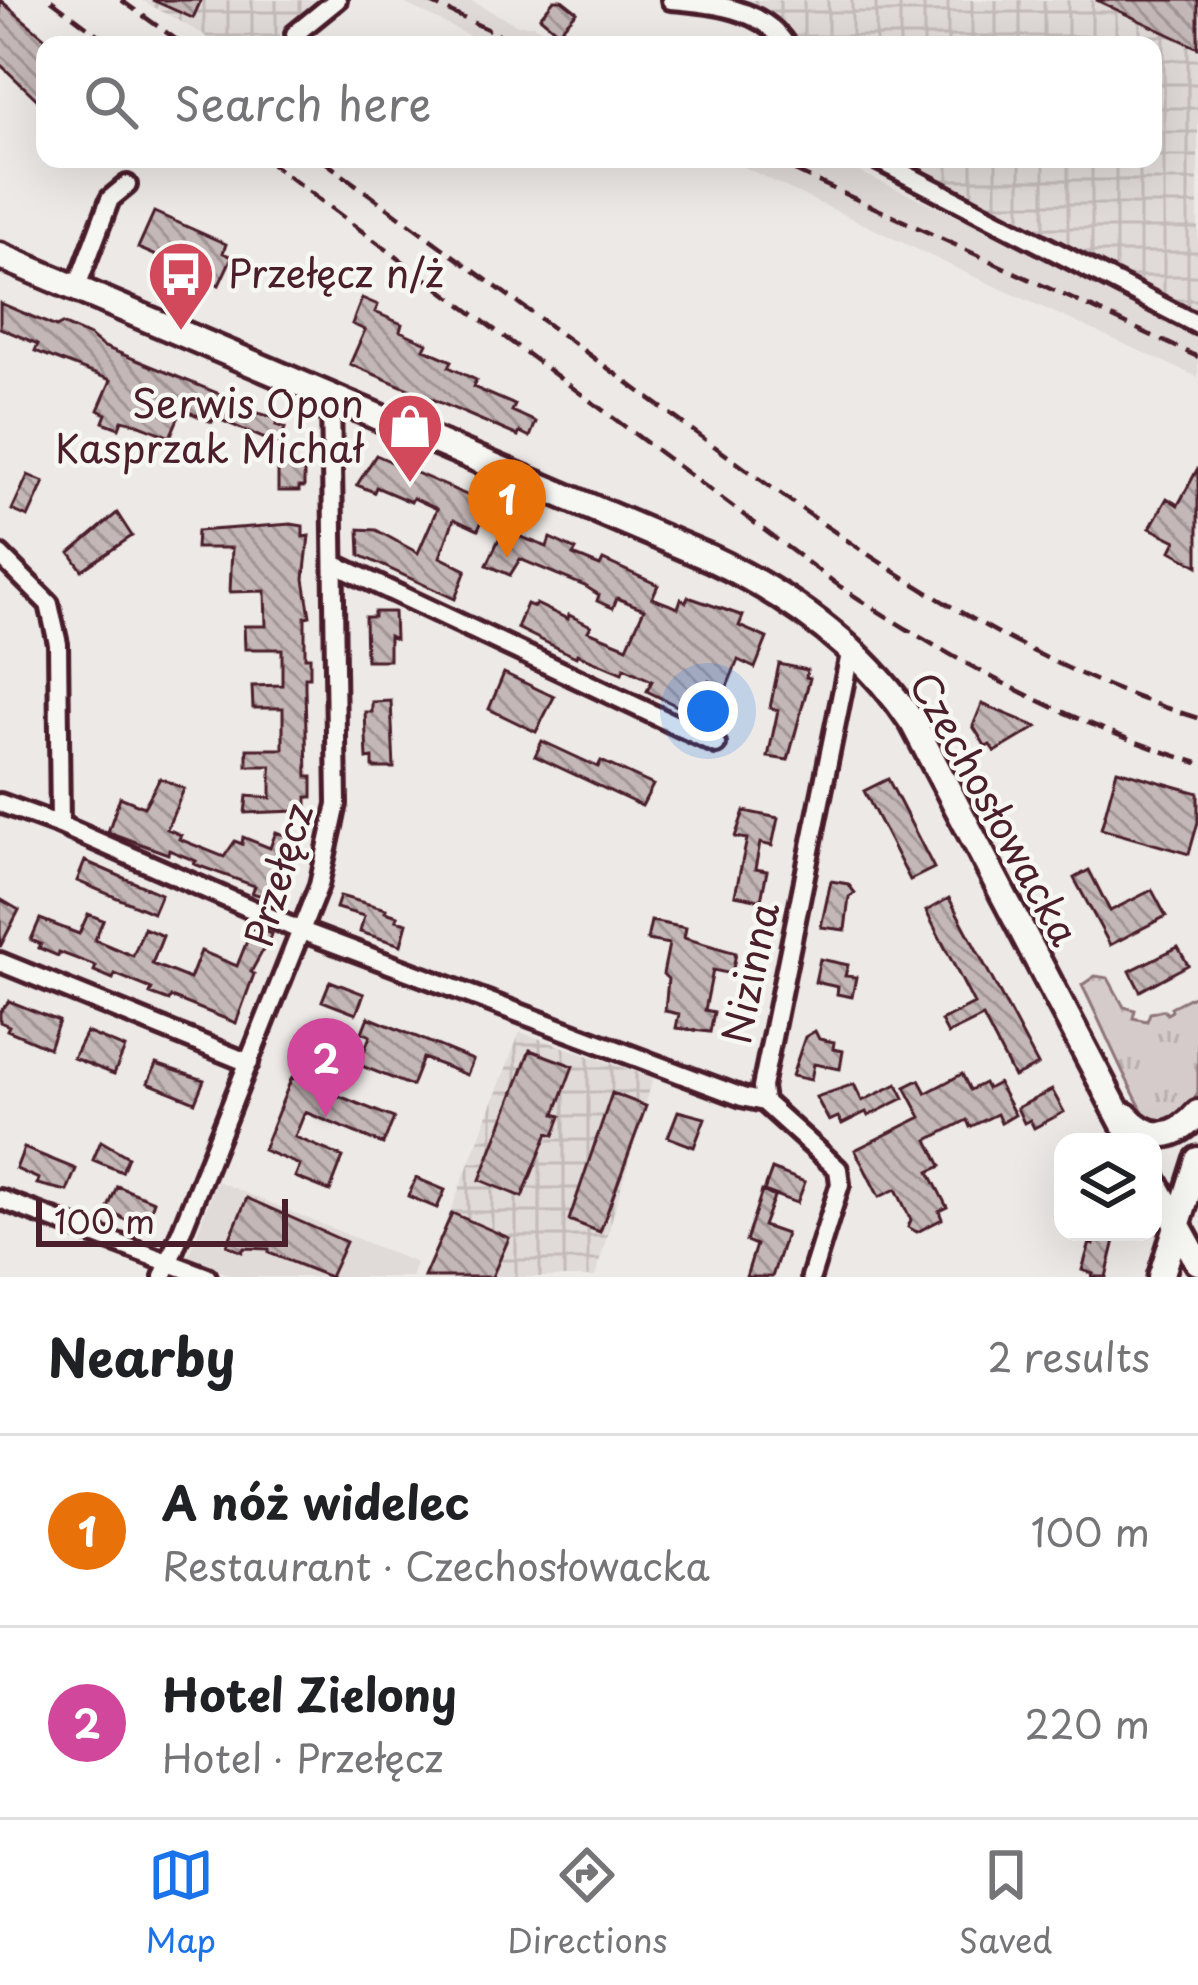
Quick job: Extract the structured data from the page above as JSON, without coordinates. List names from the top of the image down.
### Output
{
  "streets": {
    "street": ["Czechosłowacka", "Przełęcz", "Nizinna"]
  },
  "crossings": [
    ["Czechosłowacka", "Przełęcz"],
    ["Czechosłowacka", "Nizinna"]
  ],
  "places": {
    "bus stop": ["Przełęcz n/ż"],
    "shop": ["Serwis Opon Kasprzak Michał"]
  },
  "scale_bar": "100 m",
  "page": {
    "search": "Search here",
    "pins": ["1", "2"],
    "scale": "100 m",
    "heading": ["Nearby", "2 results"],
    "list": [
      {
        "mark": "1",
        "name": "A nóż widelec",
        "note": "Restaurant · Czechosłowacka",
        "value": "100 m"
      },
      {
        "mark": "2",
        "name": "Hotel Zielony",
        "note": "Hotel · Przełęcz",
        "value": "220 m"
      }
    ],
    "nav": ["Map", "Directions", "Saved"]
  }
}
